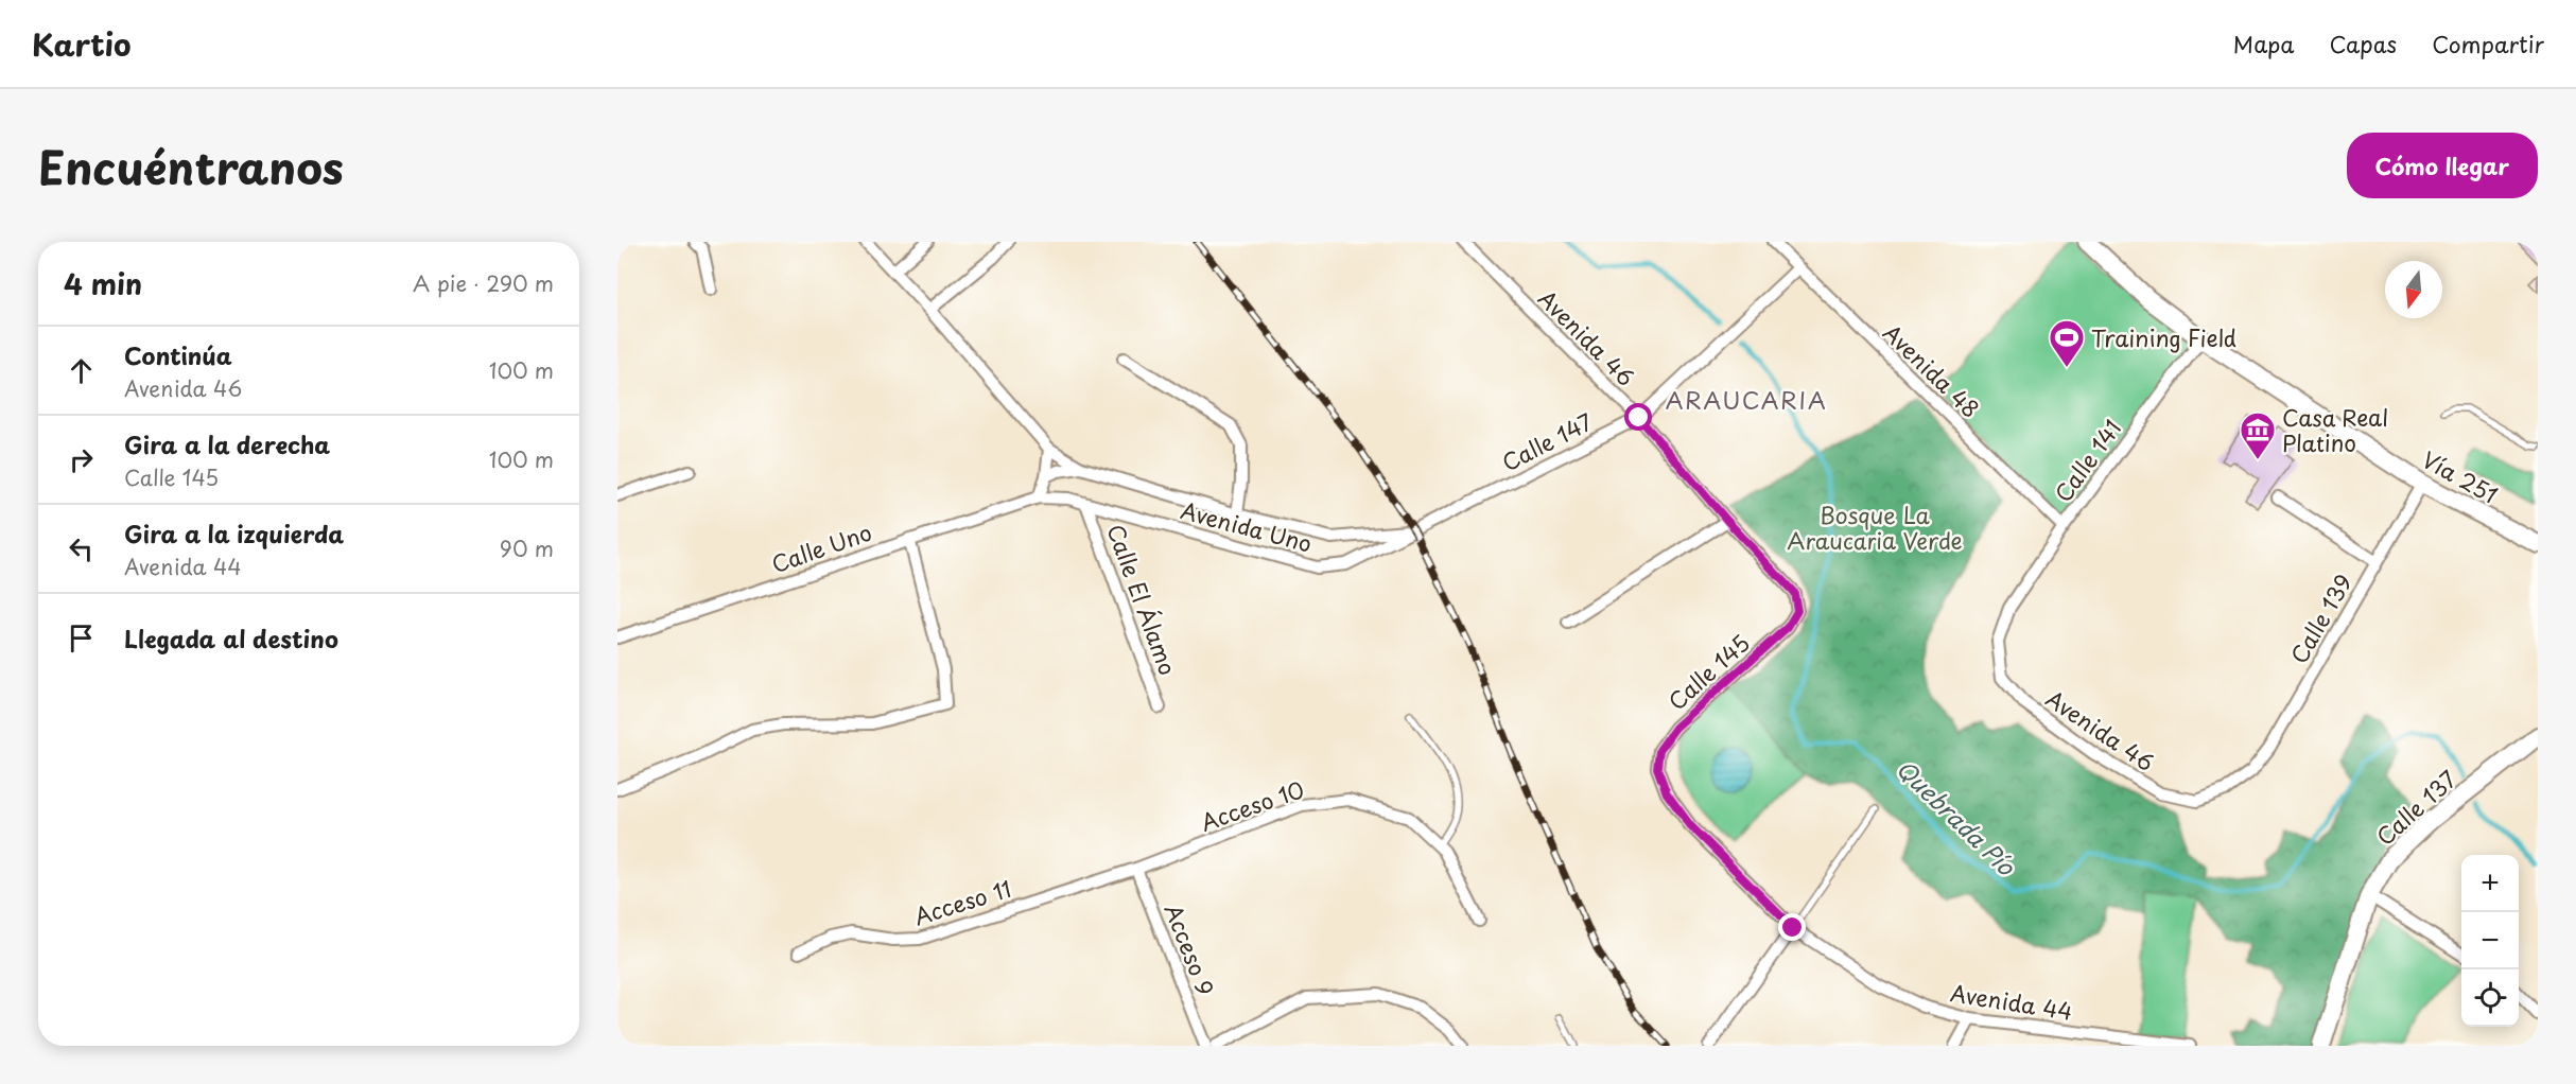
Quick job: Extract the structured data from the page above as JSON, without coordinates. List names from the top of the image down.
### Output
{
  "streets": {
    "main road": ["Vía 251", "Calle 137"],
    "street": [
      "Avenida 46",
      "Avenida 48",
      "Calle 147",
      "Calle 141",
      "Avenida Uno",
      "Calle Uno",
      "Calle El Álamo",
      "Calle 139",
      "Calle 145",
      "Acceso 10",
      "Acceso 11",
      "Acceso 9",
      "Avenida 44"
    ]
  },
  "crossings": [
    ["Avenida 46", "Calle 147"],
    ["Avenida 46", "Calle 141"],
    ["Avenida 46", "Calle 139"],
    ["Avenida 46", "Calle 145"],
    ["Avenida 48", "Calle 147"],
    ["Avenida 48", "Calle 141"],
    ["Calle 147", "Avenida Uno"],
    ["Calle 141", "Vía 251"],
    ["Vía 251", "Calle 139"],
    ["Avenida Uno", "Calle Uno"],
    ["Avenida Uno", "Calle El Álamo"],
    ["Calle 145", "Avenida 44"],
    ["Acceso 10", "Acceso 11"],
    ["Acceso 10", "Acceso 9"],
    ["Acceso 11", "Acceso 9"]
  ],
  "districts": ["ARAUCARIA"],
  "water": ["Quebrada Pío"],
  "parks": ["Bosque La Araucaria Verde"],
  "places": {
    "sports": ["Training Field"],
    "museum": ["Casa Real Platino"]
  },
  "north": "bottom",
  "page": {
    "header": "Kartio",
    "nav": ["Mapa", "Capas", "Compartir"],
    "title": "Encuéntranos",
    "buttons": "Cómo llegar",
    "heading": ["4 min", "A pie · 290 m"],
    "list": [
      ["Continúa", "Avenida 46", "100 m"],
      ["Gira a la derecha", "Calle 145", "100 m"],
      ["Gira a la izquierda", "Avenida 44", "90 m"],
      "Llegada al destino"
    ],
    "map_buttons": ["+", "−"]
  }
}
